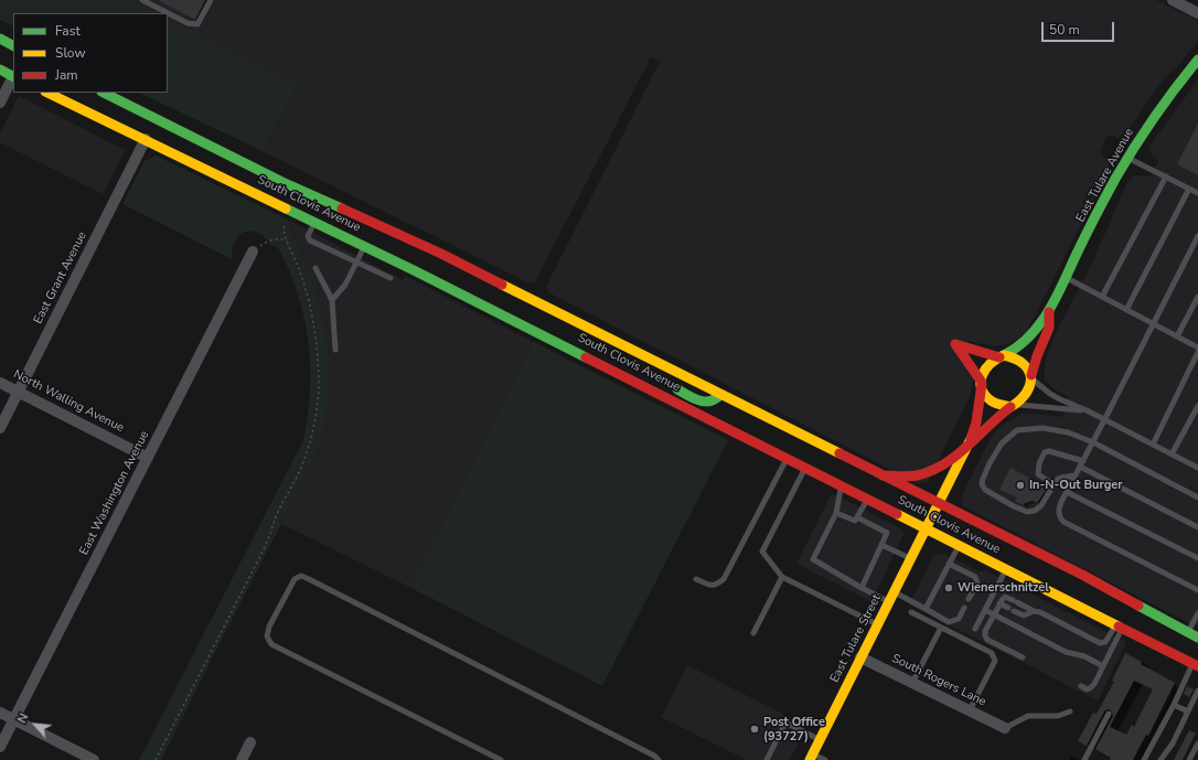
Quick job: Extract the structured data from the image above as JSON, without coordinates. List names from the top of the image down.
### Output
{
  "streets": {
    "main road": ["East Tulare Avenue", "South Clovis Avenue", "East Tulare Street"],
    "street": [
      "East Grant Avenue",
      "North Walling Avenue",
      "East Washington Avenue",
      "South Rogers Lane"
    ]
  },
  "crossings": [
    ["East Tulare Avenue", "South Clovis Avenue"],
    ["East Tulare Avenue", "East Tulare Street"],
    ["South Clovis Avenue", "East Grant Avenue"],
    ["South Clovis Avenue", "East Tulare Street"],
    ["East Grant Avenue", "North Walling Avenue"],
    ["North Walling Avenue", "East Washington Avenue"],
    ["East Tulare Street", "South Rogers Lane"]
  ],
  "places": ["In-N-Out Burger", "Wienerschnitzel", "Post Office (93727)"],
  "legend": ["Fast", "Slow", "Jam"],
  "scale_bar": "50 m",
  "north": "top left"
}
